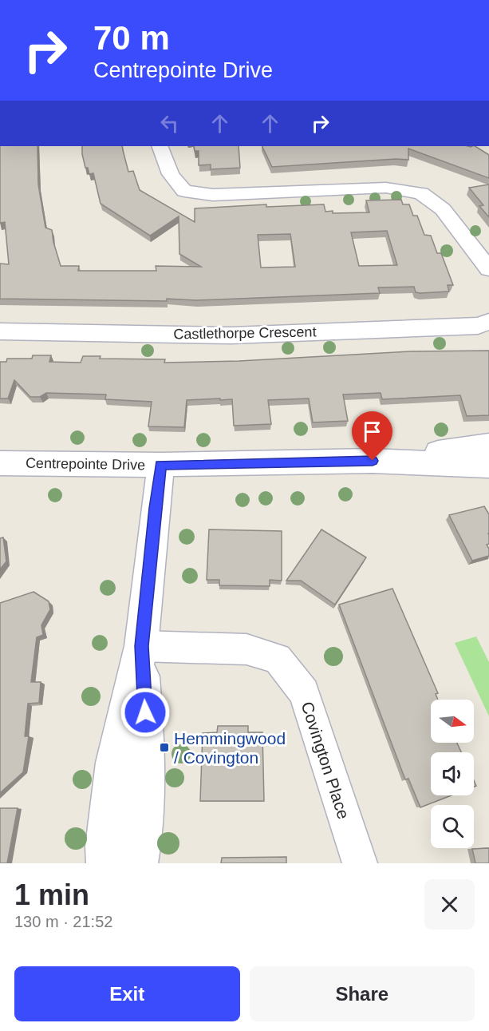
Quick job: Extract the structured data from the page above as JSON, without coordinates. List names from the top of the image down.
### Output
{
  "streets": {
    "street": ["Castlethorpe Crescent", "Centrepointe Drive", "Covington Place"]
  },
  "places": {
    "transit": ["Hemmingwood / Covington"]
  },
  "north": "right",
  "page": {
    "turn": ["70 m", "Centrepointe Drive"],
    "heading": ["1 min", "130 m · 21:52"],
    "buttons": ["Exit", "Share"]
  }
}
